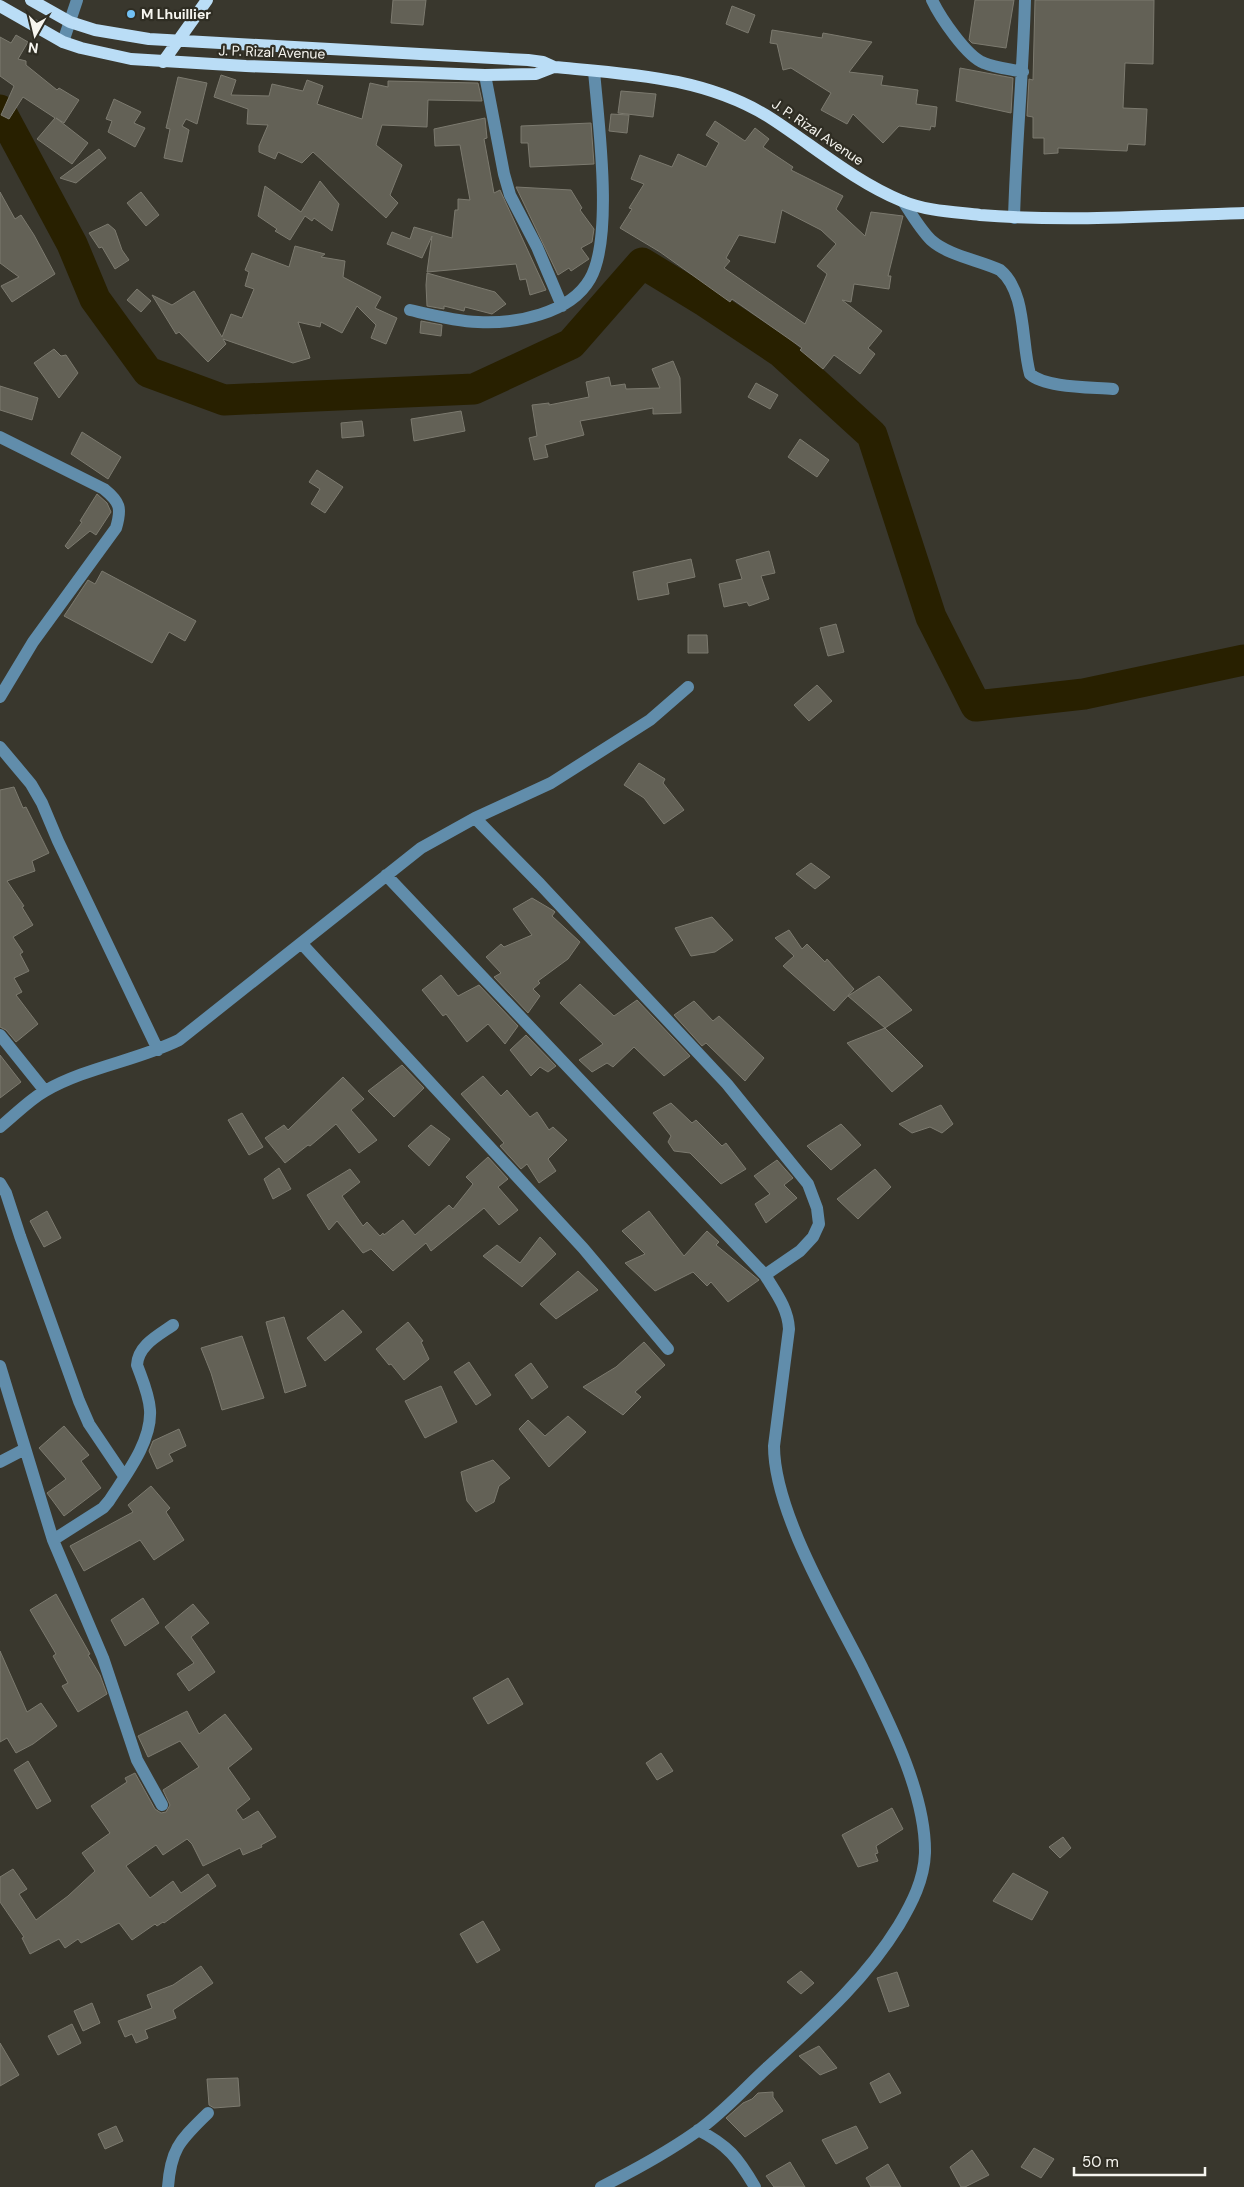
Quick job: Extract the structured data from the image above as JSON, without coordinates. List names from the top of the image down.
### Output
{
  "streets": {
    "main road": ["J. P. Rizal Avenue"]
  },
  "places": ["M Lhuillier"],
  "scale_bar": "50 m",
  "north": "bottom"
}
